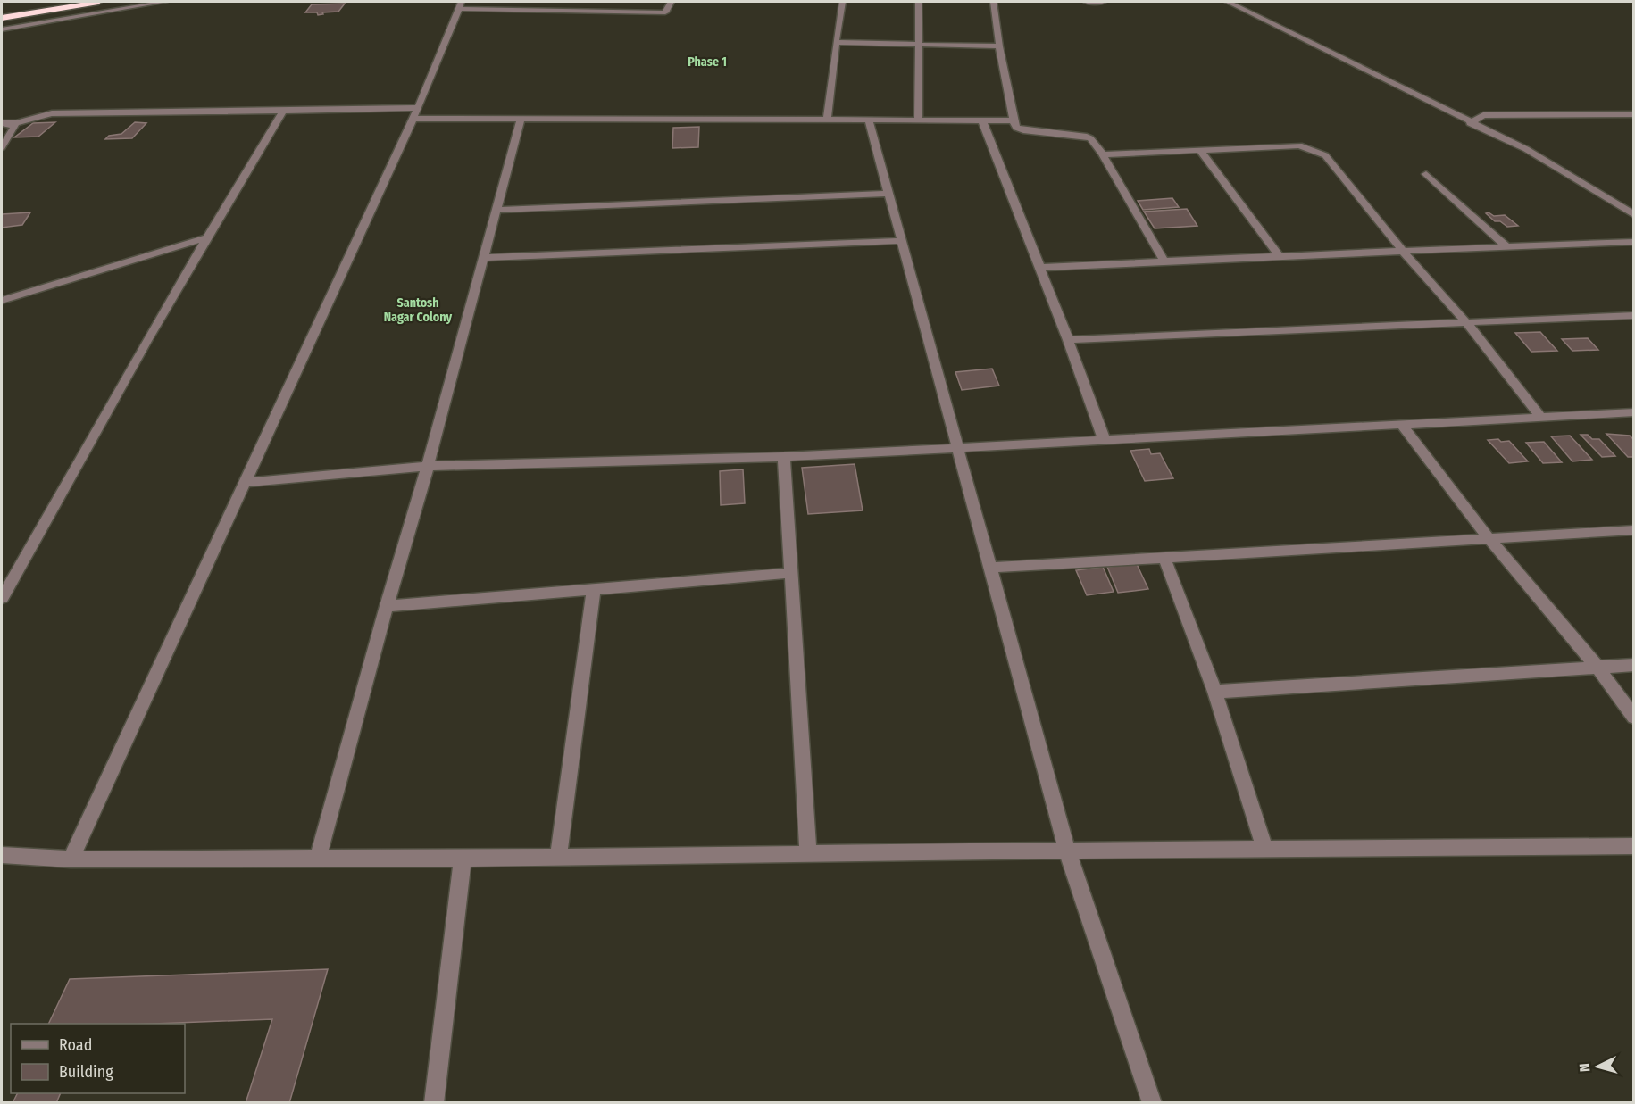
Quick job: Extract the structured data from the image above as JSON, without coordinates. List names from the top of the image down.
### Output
{
  "districts": ["Phase 1", "Santosh Nagar Colony"],
  "legend": ["Road", "Building"],
  "north": "left"
}
